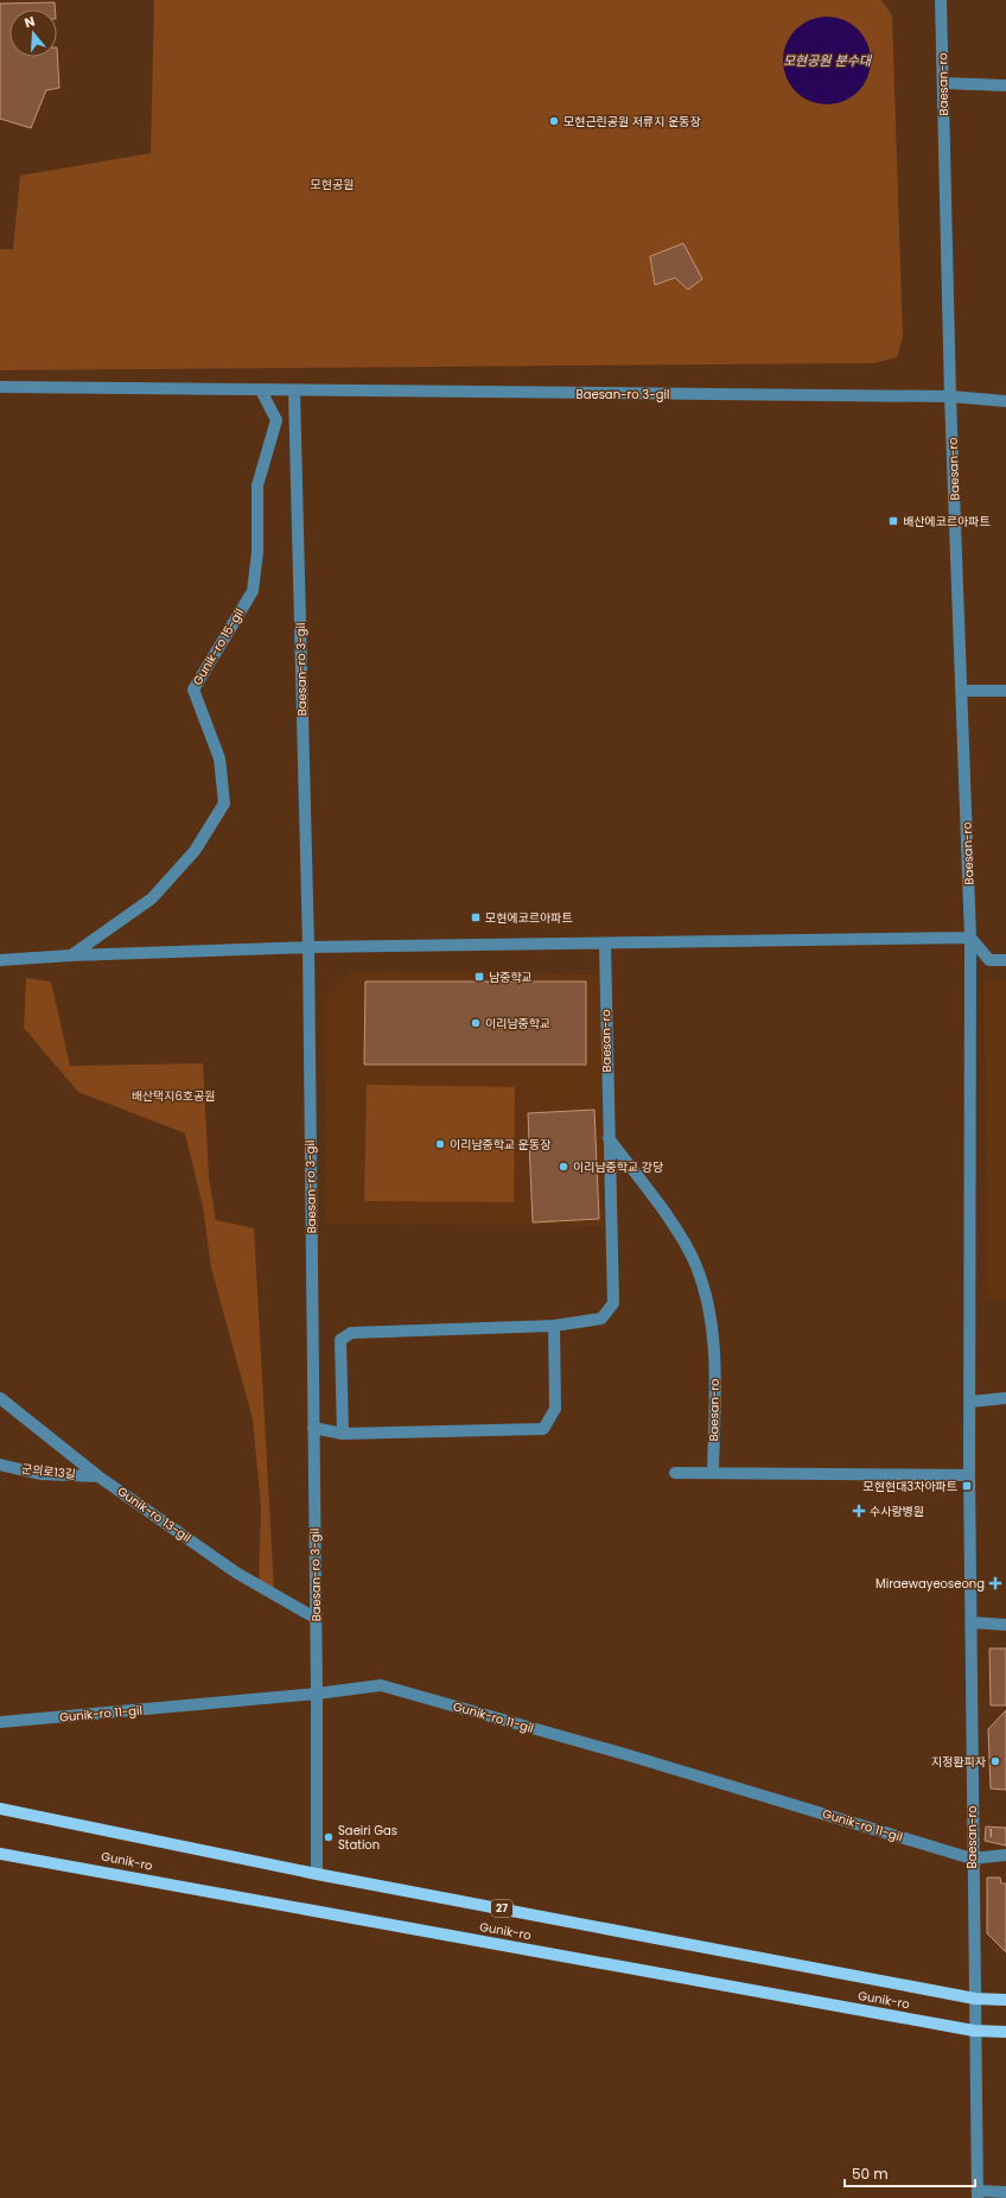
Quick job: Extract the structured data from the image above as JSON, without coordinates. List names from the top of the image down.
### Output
{
  "streets": {
    "main road": ["Gunik-ro", "27"],
    "street": [
      "Baesan-ro",
      "Baesan-ro 3-gil",
      "Gunik-ro 15-gil",
      "군의로13길",
      "Gunik-ro 13-gil",
      "Gunik-ro 11-gil"
    ]
  },
  "crossings": [
    ["Baesan-ro", "Baesan-ro 3-gil"],
    ["Baesan-ro", "Gunik-ro 11-gil"],
    ["Baesan-ro", "Gunik-ro"],
    ["Baesan-ro 3-gil", "Gunik-ro 15-gil"],
    ["Baesan-ro 3-gil", "Gunik-ro 13-gil"],
    ["Baesan-ro 3-gil", "Gunik-ro 11-gil"],
    ["군의로13길", "Gunik-ro 13-gil"]
  ],
  "water": ["모현공원 분수대"],
  "parks": ["모현공원", "배산택지6호공원"],
  "places": {
    "other": [
      "모현근린공원 저류지 운동장",
      "이리남중학교",
      "이리남중학교 운동장",
      "이리남중학교 강당",
      "지정환피자",
      "Saeiri Gas Station"
    ],
    "transit": [
      "배산에코르아파트",
      "모현에코르아파트",
      "남중학교",
      "모현현대3차아파트"
    ],
    "health": ["수사랑병원", "Miraewayeoseong"]
  },
  "house_numbers": ["1"],
  "scale_bar": "50 m",
  "north": "top"
}
